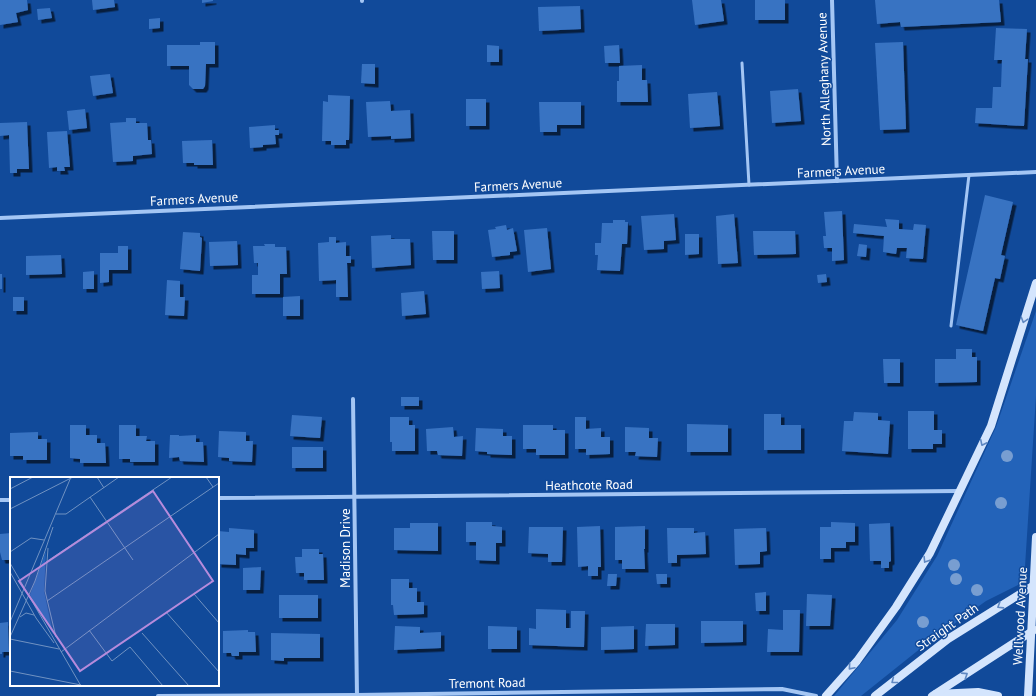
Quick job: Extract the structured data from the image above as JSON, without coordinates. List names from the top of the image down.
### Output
{
  "streets": {
    "main road": ["Wellwood Avenue", "Straight Path"],
    "street": [
      "North Alleghany Avenue",
      "Farmers Avenue",
      "Heathcote Road",
      "Madison Drive",
      "Tremont Road"
    ]
  },
  "crossings": [
    ["North Alleghany Avenue", "Farmers Avenue"],
    ["Heathcote Road", "Madison Drive"],
    ["Madison Drive", "Tremont Road"],
    ["Wellwood Avenue", "Straight Path"]
  ]
}
